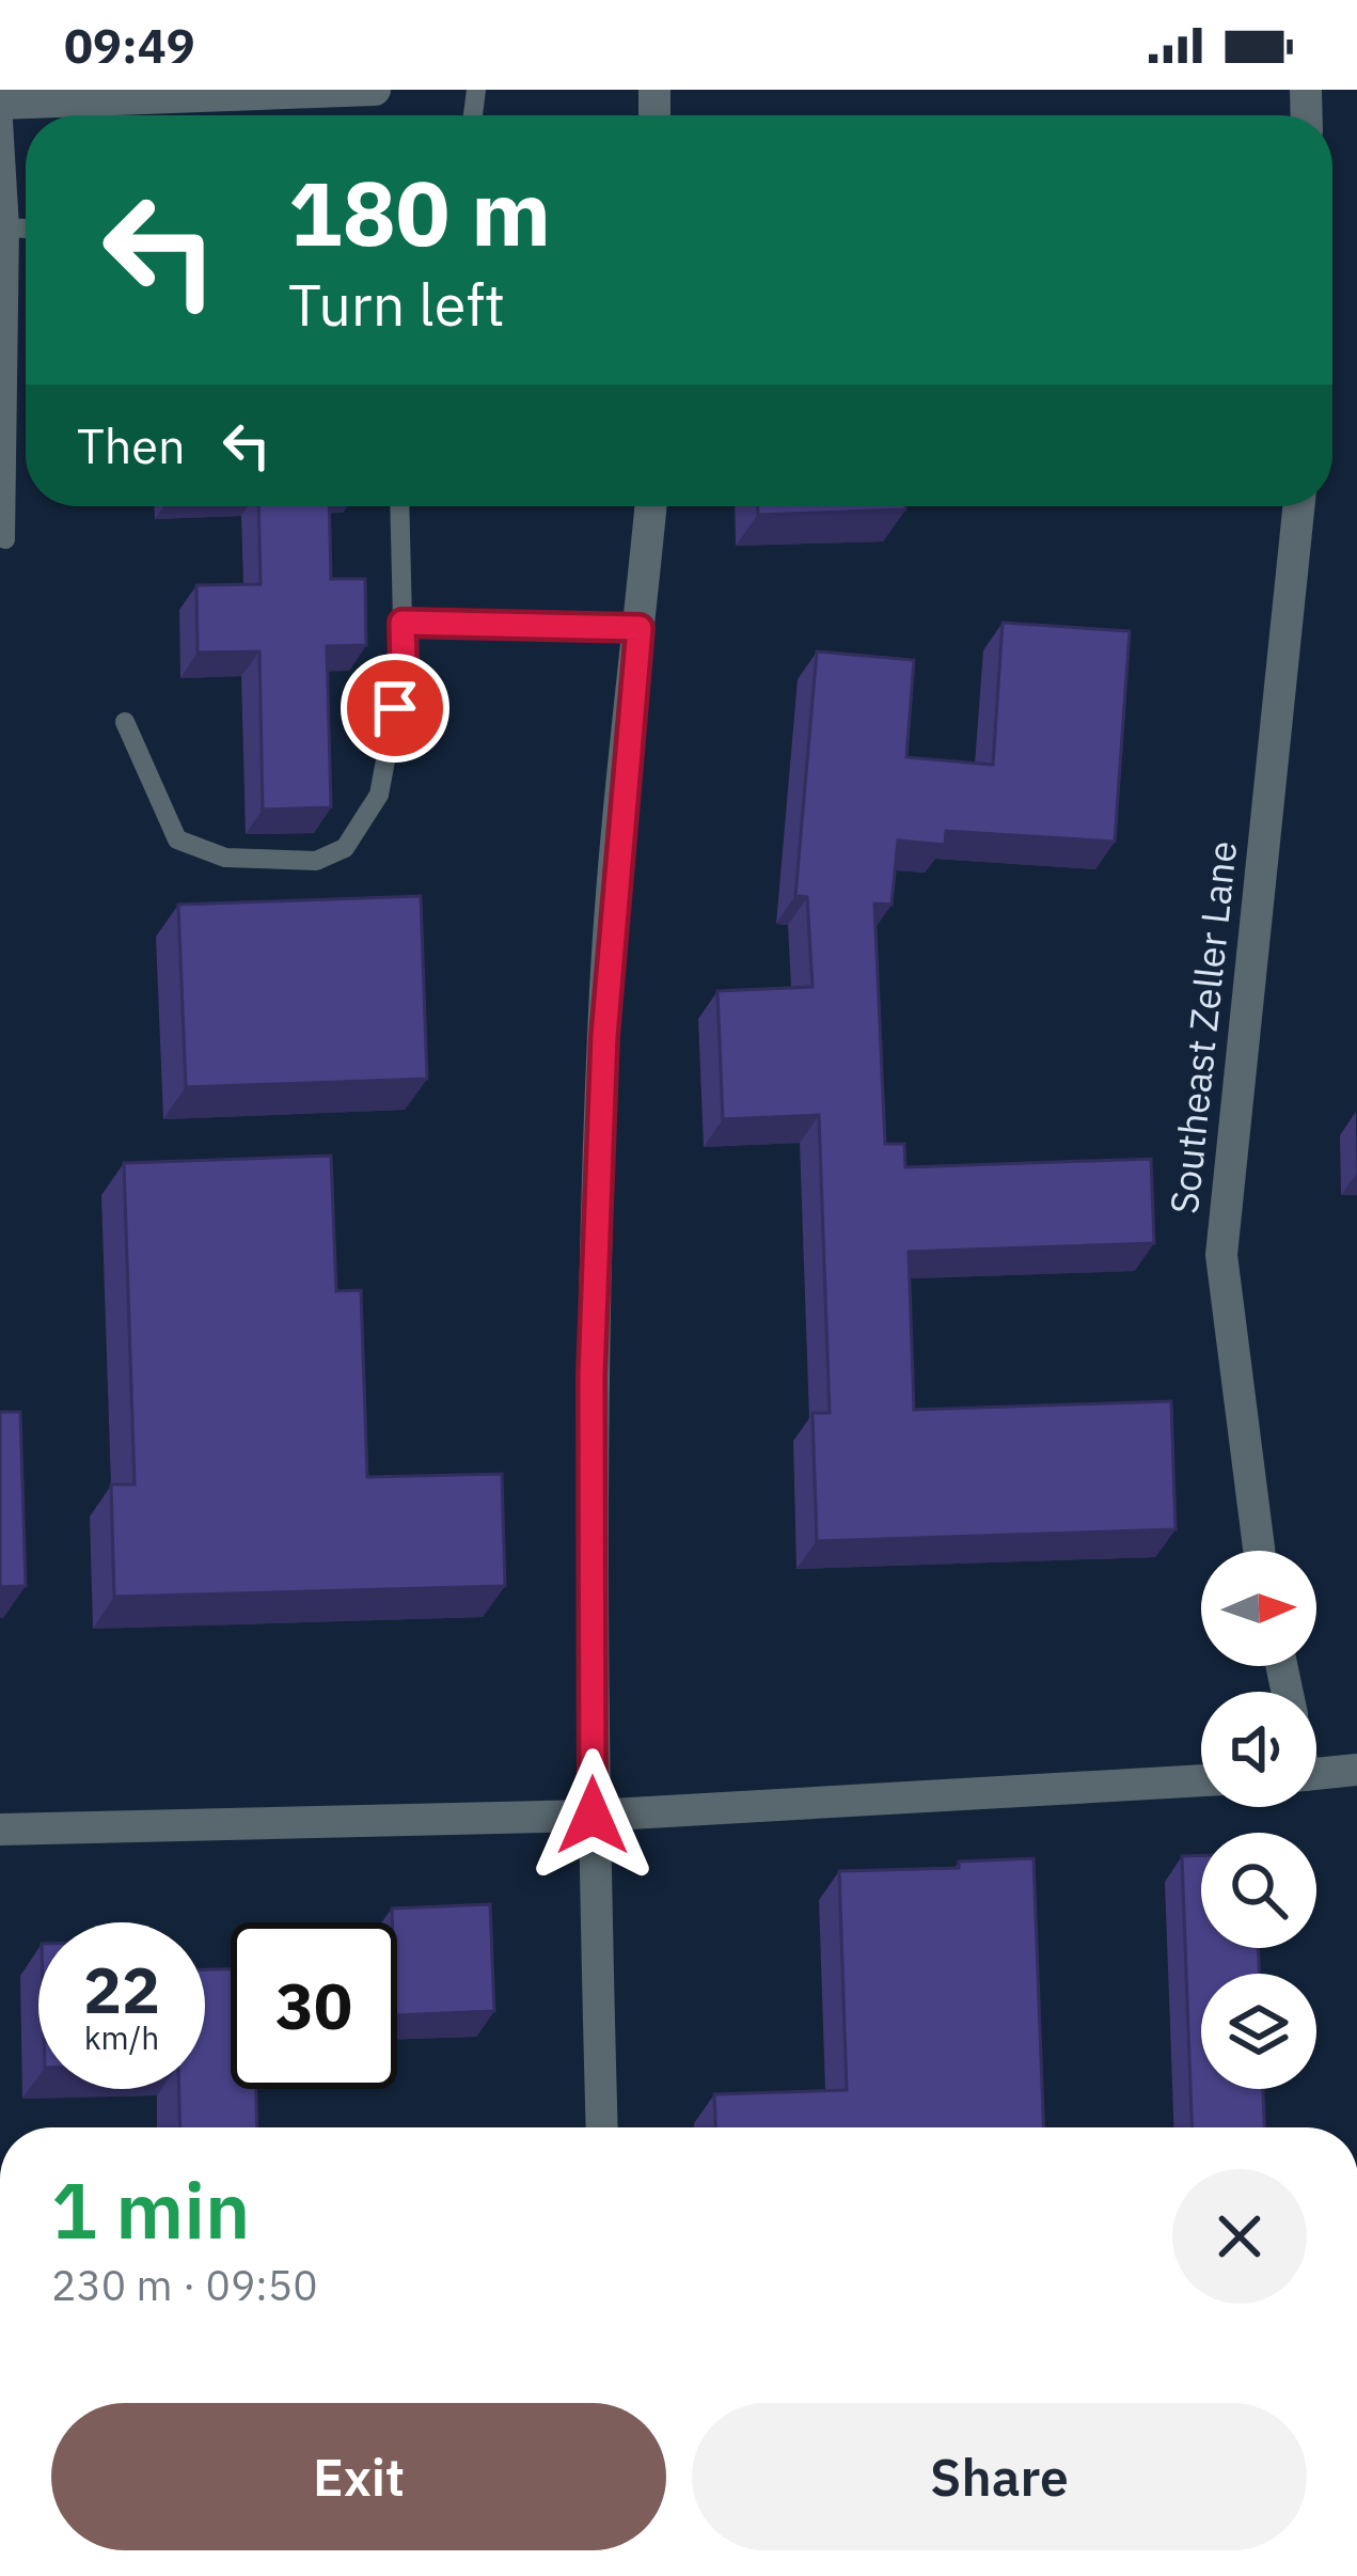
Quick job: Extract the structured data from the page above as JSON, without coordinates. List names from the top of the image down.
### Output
{
  "streets": {
    "street": ["Southeast Zeller Lane"]
  },
  "north": "right",
  "page": {
    "status": "09:49",
    "turn": ["180 m", "Turn left"],
    "then": "Then",
    "speed": "22 km/h",
    "limit": "30",
    "heading": ["1 min", "230 m · 09:50"],
    "buttons": ["Exit", "Share"]
  }
}
